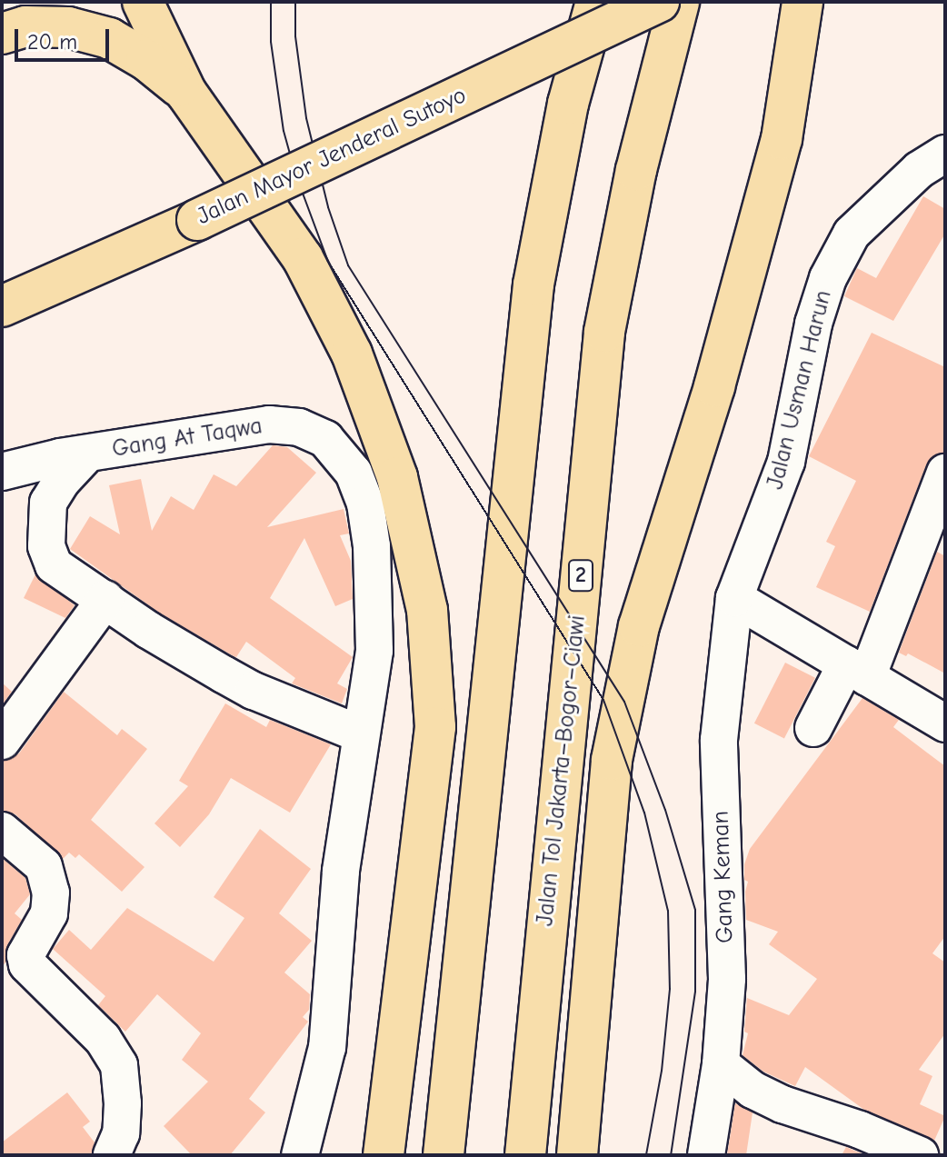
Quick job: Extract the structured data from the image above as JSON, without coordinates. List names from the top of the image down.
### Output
{
  "streets": {
    "highway": ["Jalan Mayor Jenderal Sutoyo", "2", "Jalan Tol Jakarta–Bogor–Ciawi"],
    "street": ["Jalan Usman Harun", "Gang At Taqwa", "Gang Keman"]
  },
  "crossings": [
    ["Jalan Usman Harun", "Gang Keman"]
  ],
  "scale_bar": "20 m"
}
